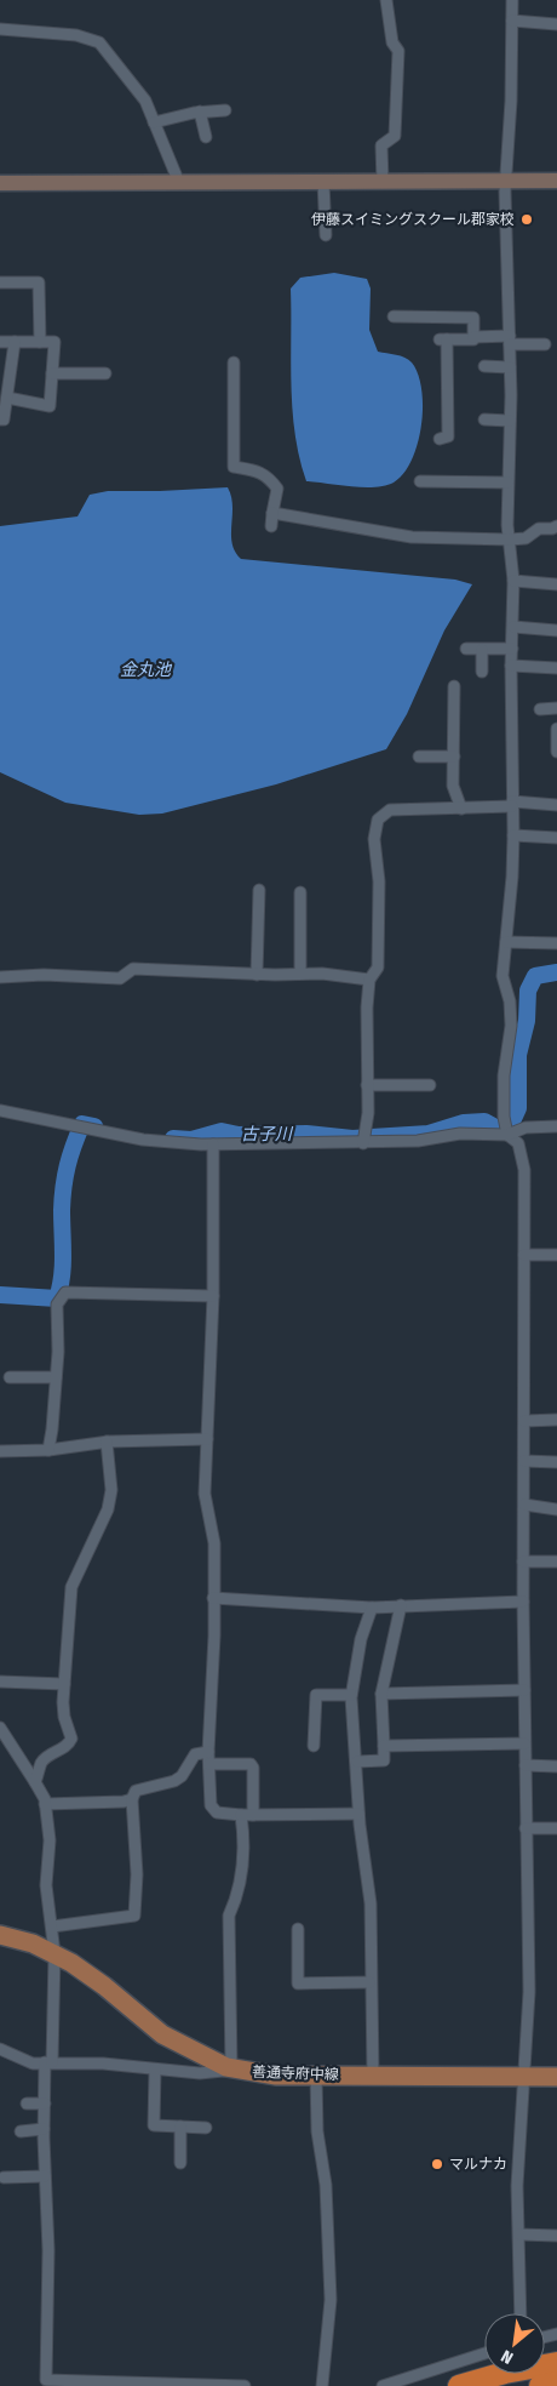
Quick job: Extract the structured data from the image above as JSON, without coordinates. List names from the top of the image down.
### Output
{
  "streets": {
    "main road": ["善通寺府中線"]
  },
  "water": ["金丸池", "古子川"],
  "places": ["伊藤スイミングスクール郡家校", "マルナカ"],
  "north": "bottom left"
}
